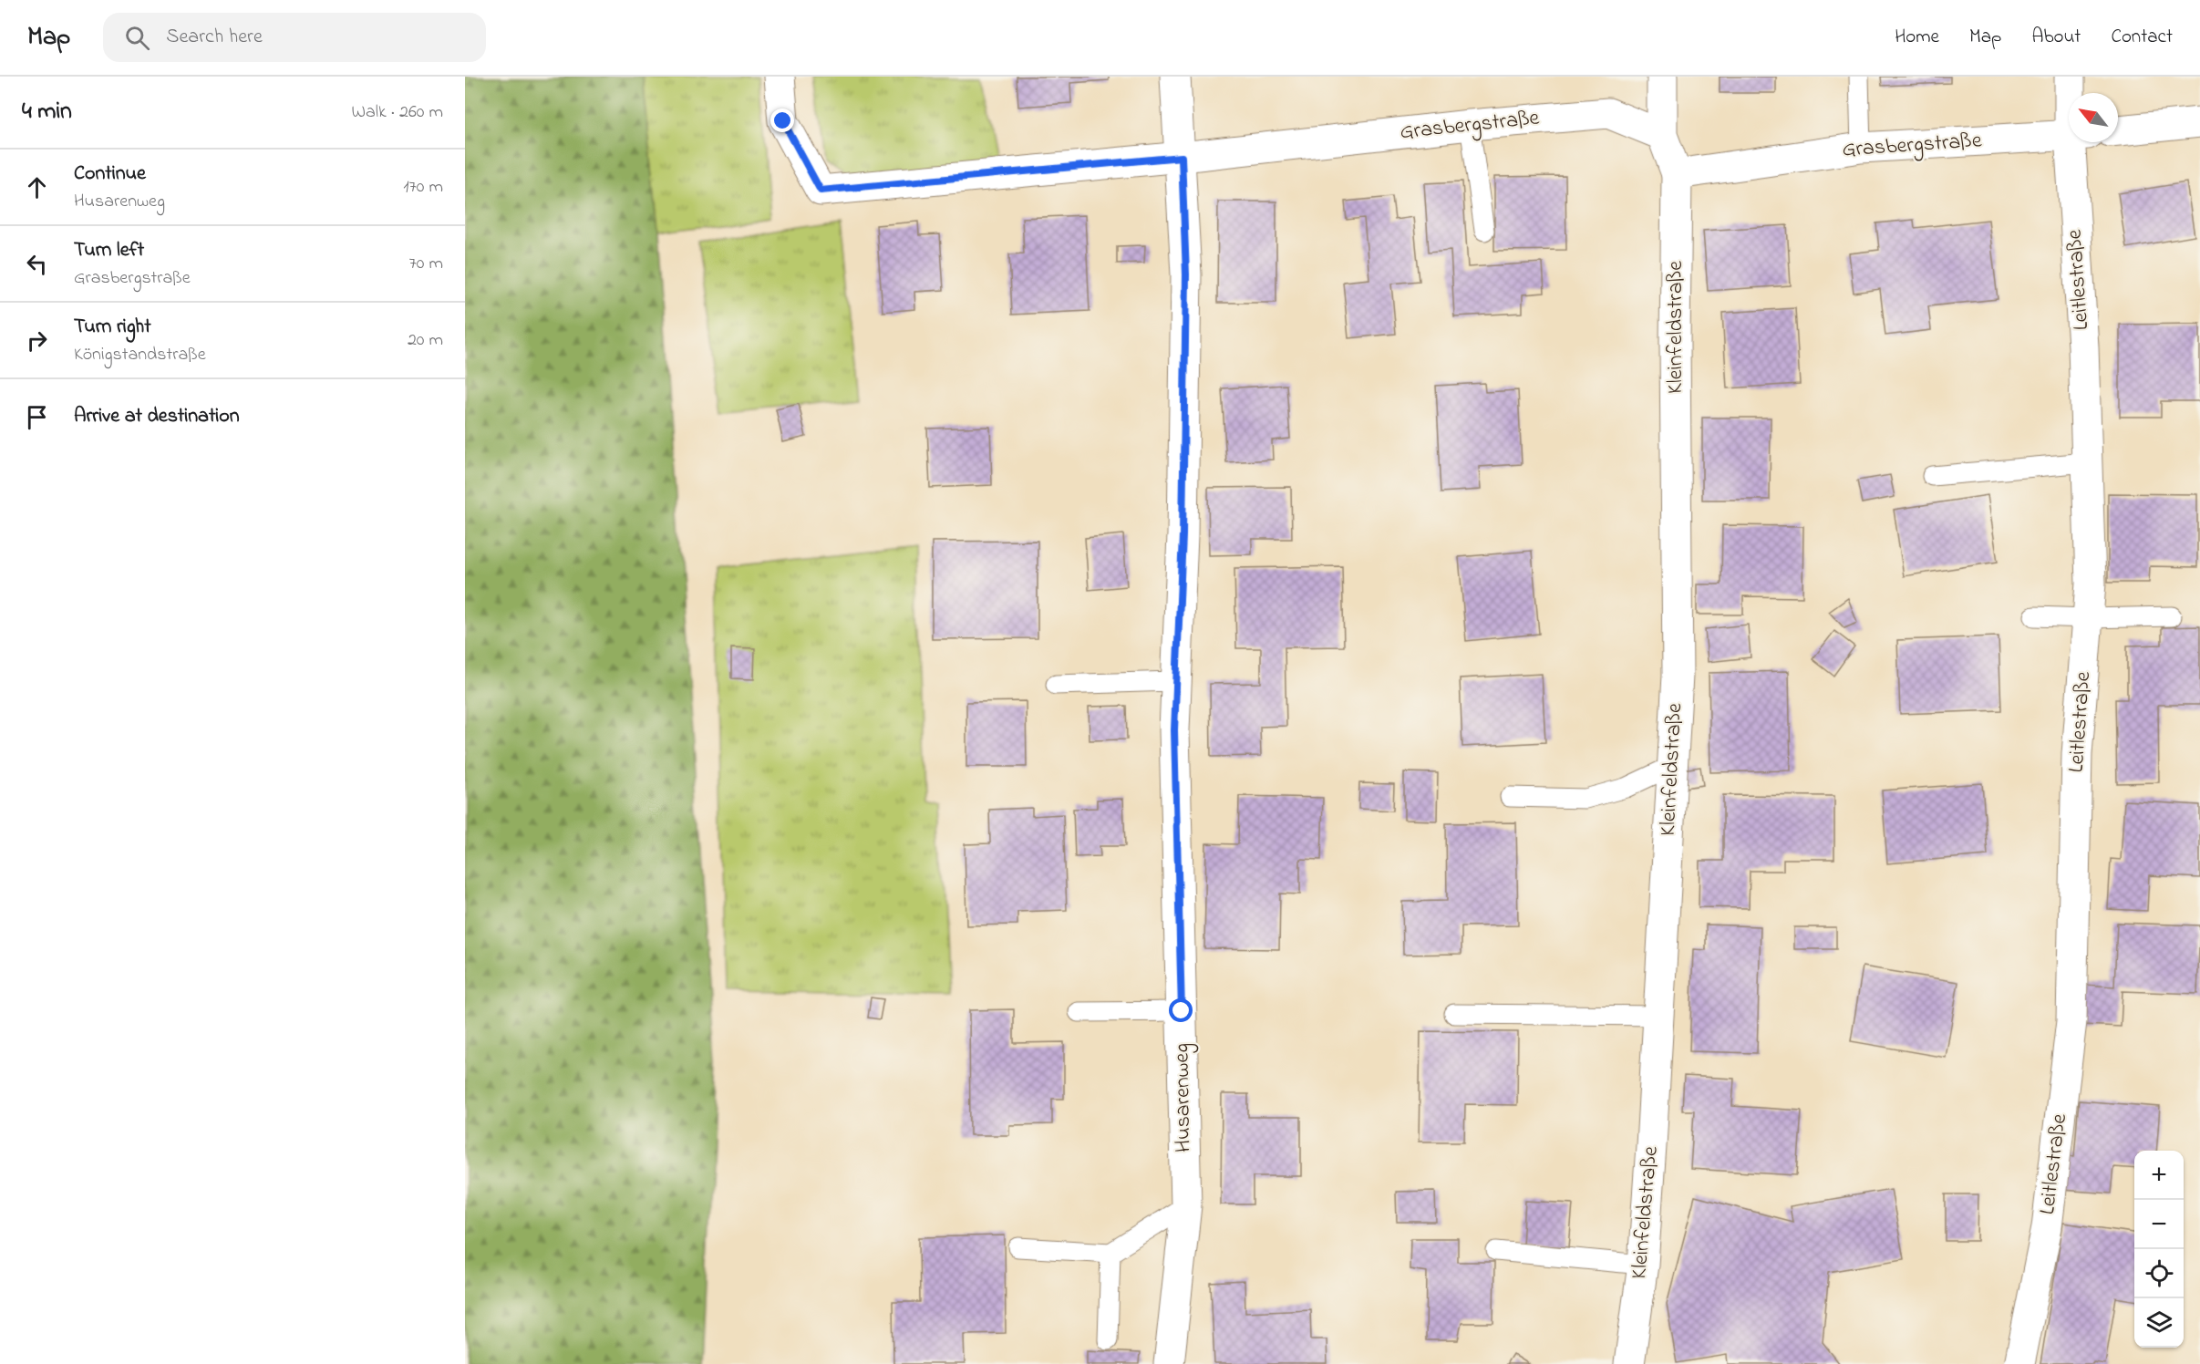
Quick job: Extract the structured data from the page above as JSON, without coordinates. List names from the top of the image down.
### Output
{
  "streets": {
    "street": [
      "Grasbergstraße",
      "Leitlestraße",
      "Kleinfeldstraße",
      "Husarenweg"
    ]
  },
  "crossings": [
    ["Grasbergstraße", "Kleinfeldstraße"],
    ["Grasbergstraße", "Husarenweg"]
  ],
  "north": "top left",
  "page": {
    "header": "Map",
    "search": "Search here",
    "nav": [
      "Home",
      "Map",
      "About",
      "Contact"
    ],
    "heading": ["4 min", "Walk · 260 m"],
    "list": [
      ["Continue", "Husarenweg", "170 m"],
      ["Turn left", "Grasbergstraße", "70 m"],
      ["Turn right", "Königstandstraße", "20 m"],
      "Arrive at destination"
    ],
    "map_buttons": ["+", "−"]
  }
}
